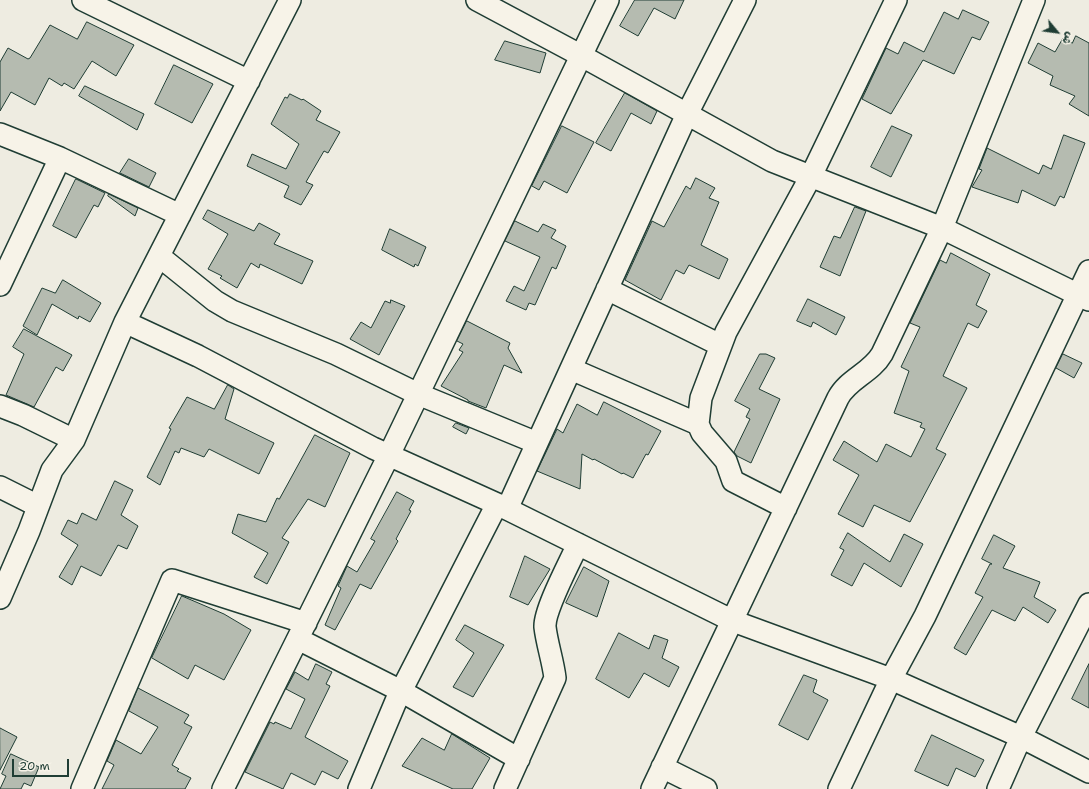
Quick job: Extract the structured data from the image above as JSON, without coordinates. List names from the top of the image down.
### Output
{
  "scale_bar": "20 m",
  "north": "bottom right"
}
